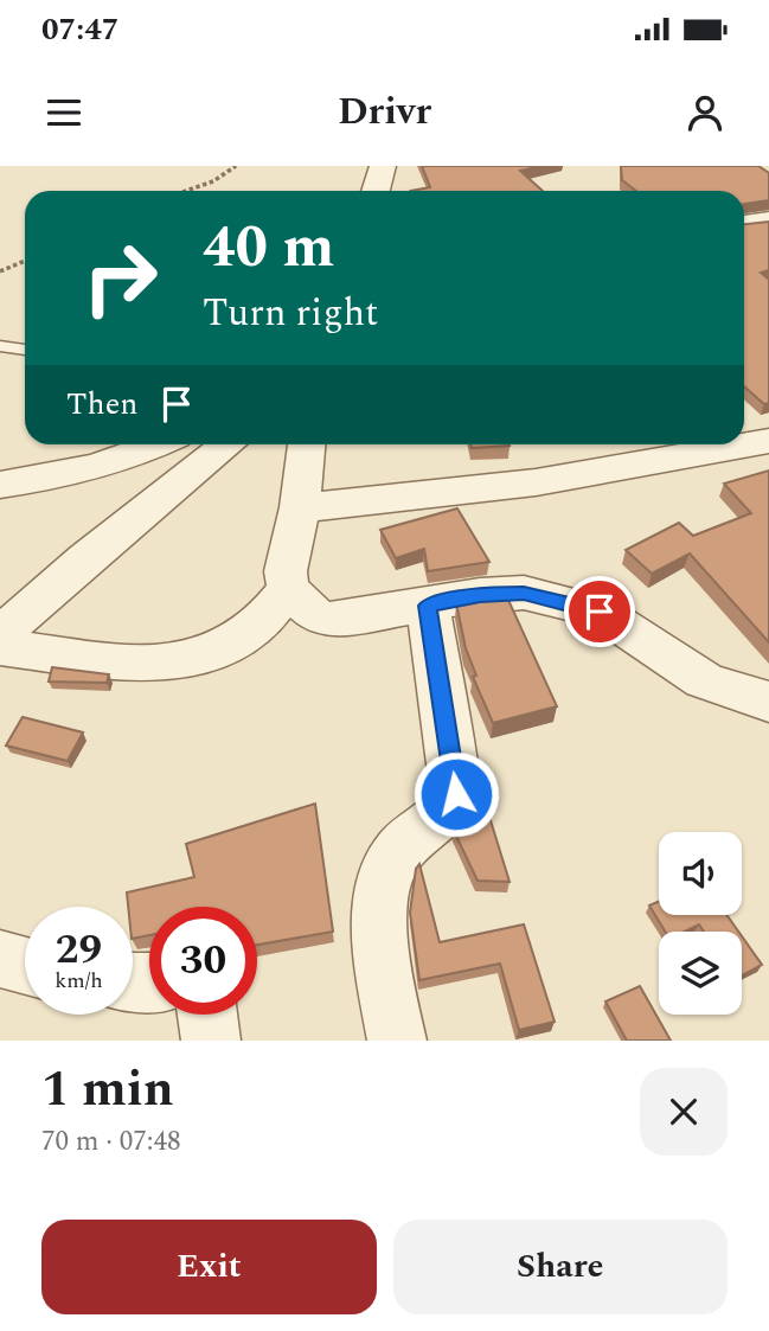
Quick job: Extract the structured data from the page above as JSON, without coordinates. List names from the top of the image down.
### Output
{
  "page": {
    "status": "07:47",
    "header": "Drivr",
    "turn": ["40 m", "Turn right"],
    "then": "Then",
    "speed": "29 km/h",
    "limit": "30",
    "heading": ["1 min", "70 m · 07:48"],
    "buttons": ["Exit", "Share"]
  }
}
